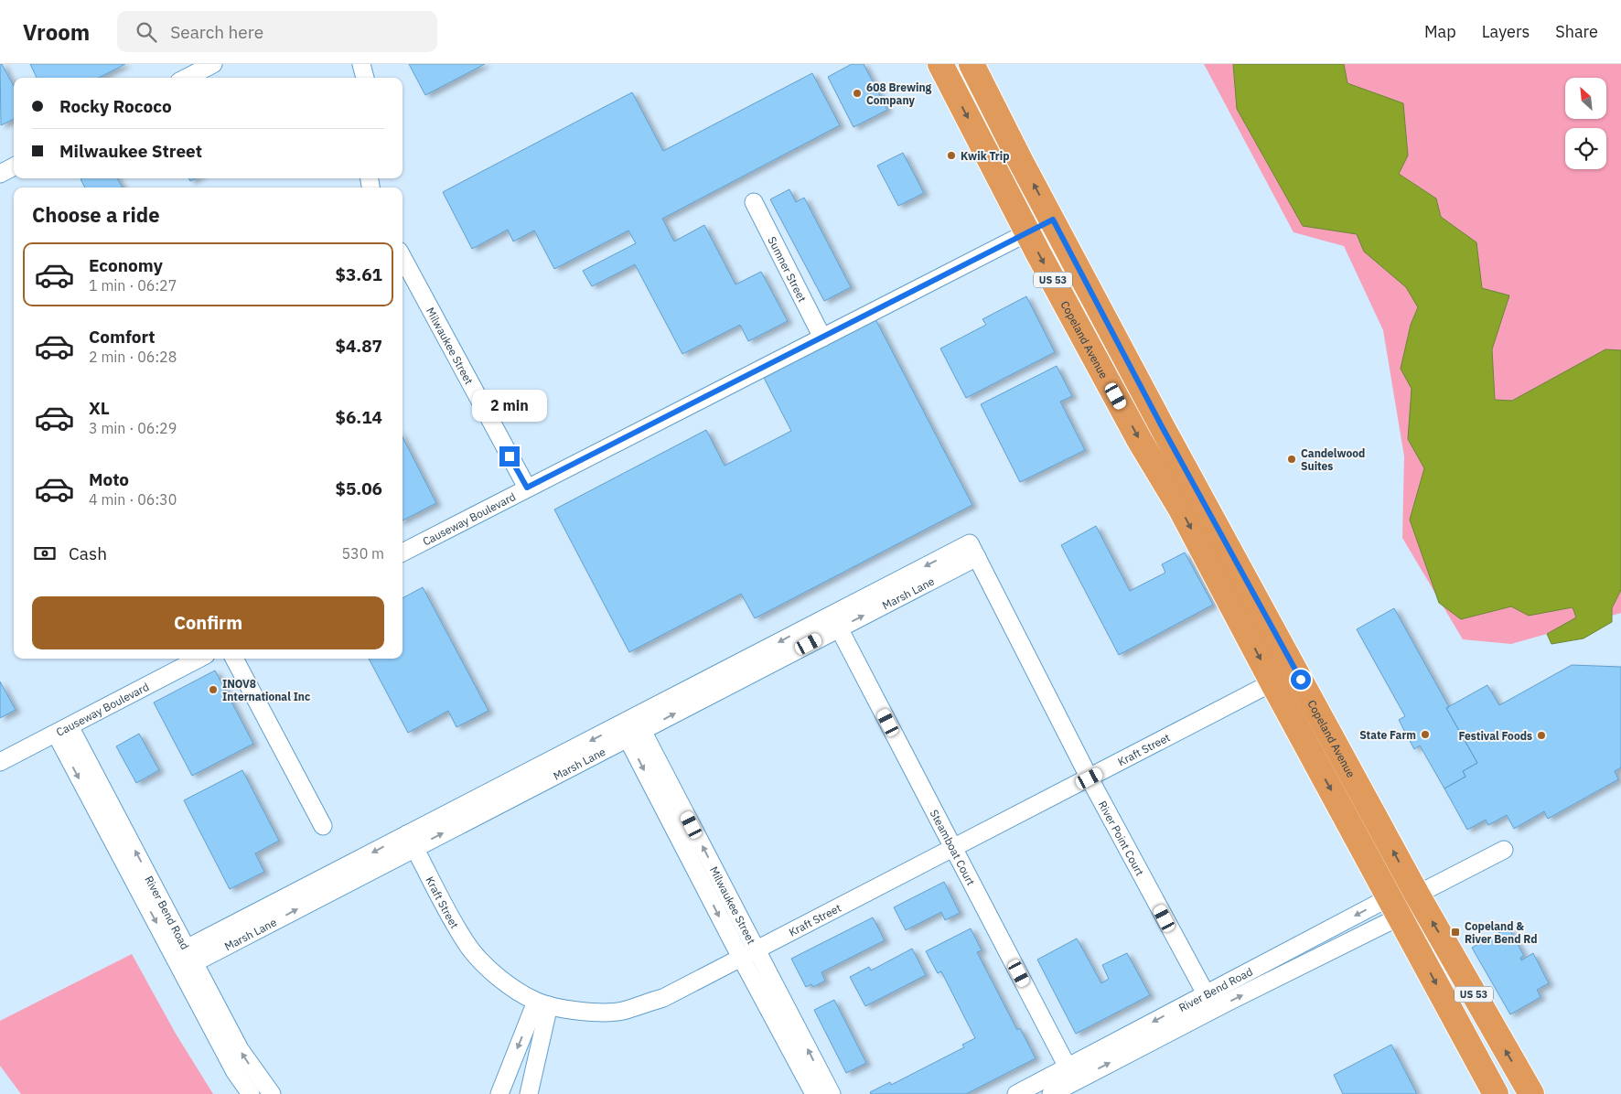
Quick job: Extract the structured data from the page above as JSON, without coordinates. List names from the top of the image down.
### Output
{
  "streets": {
    "highway": ["US 53", "Copeland Avenue"],
    "street": [
      "Sumner Street",
      "Milwaukee Street",
      "Causeway Boulevard",
      "Marsh Lane",
      "Kraft Street",
      "River Point Court",
      "Steamboat Court",
      "River Bend Road"
    ]
  },
  "crossings": [
    ["Sumner Street", "Causeway Boulevard"],
    ["Copeland Avenue", "Causeway Boulevard"],
    ["Copeland Avenue", "Kraft Street"],
    ["Copeland Avenue", "River Bend Road"],
    ["Milwaukee Street", "Causeway Boulevard"],
    ["Milwaukee Street", "Marsh Lane"],
    ["Milwaukee Street", "Kraft Street"],
    ["Causeway Boulevard", "River Bend Road"],
    ["Marsh Lane", "Kraft Street"],
    ["Marsh Lane", "River Point Court"],
    ["Marsh Lane", "Steamboat Court"],
    ["Marsh Lane", "River Bend Road"],
    ["Kraft Street", "River Point Court"],
    ["Kraft Street", "Steamboat Court"],
    ["River Point Court", "River Bend Road"],
    ["Steamboat Court", "River Bend Road"]
  ],
  "places": {
    "other": [
      "608 Brewing Company",
      "Kwik Trip",
      "Candelwood Suites",
      "INOV8 International Inc",
      "State Farm",
      "Festival Foods"
    ],
    "transit": ["Copeland & River Bend Rd"]
  },
  "north": "top left",
  "page": {
    "header": "Vroom",
    "search": "Search here",
    "nav": ["Map", "Layers", "Share"],
    "banner": ["Rocky Rococo", "Milwaukee Street"],
    "heading": "Choose a ride",
    "list": [
      {
        "name": "Economy",
        "note": "1 min · 06:27",
        "value": "$3.61"
      },
      {
        "name": "Comfort",
        "note": "2 min · 06:28",
        "value": "$4.87"
      },
      {
        "name": "XL",
        "note": "3 min · 06:29",
        "value": "$6.14"
      },
      {
        "name": "Moto",
        "note": "4 min · 06:30",
        "value": "$5.06"
      }
    ],
    "bubble": "2 min",
    "pay": ["Cash", "530 m"],
    "buttons": "Confirm"
  }
}
